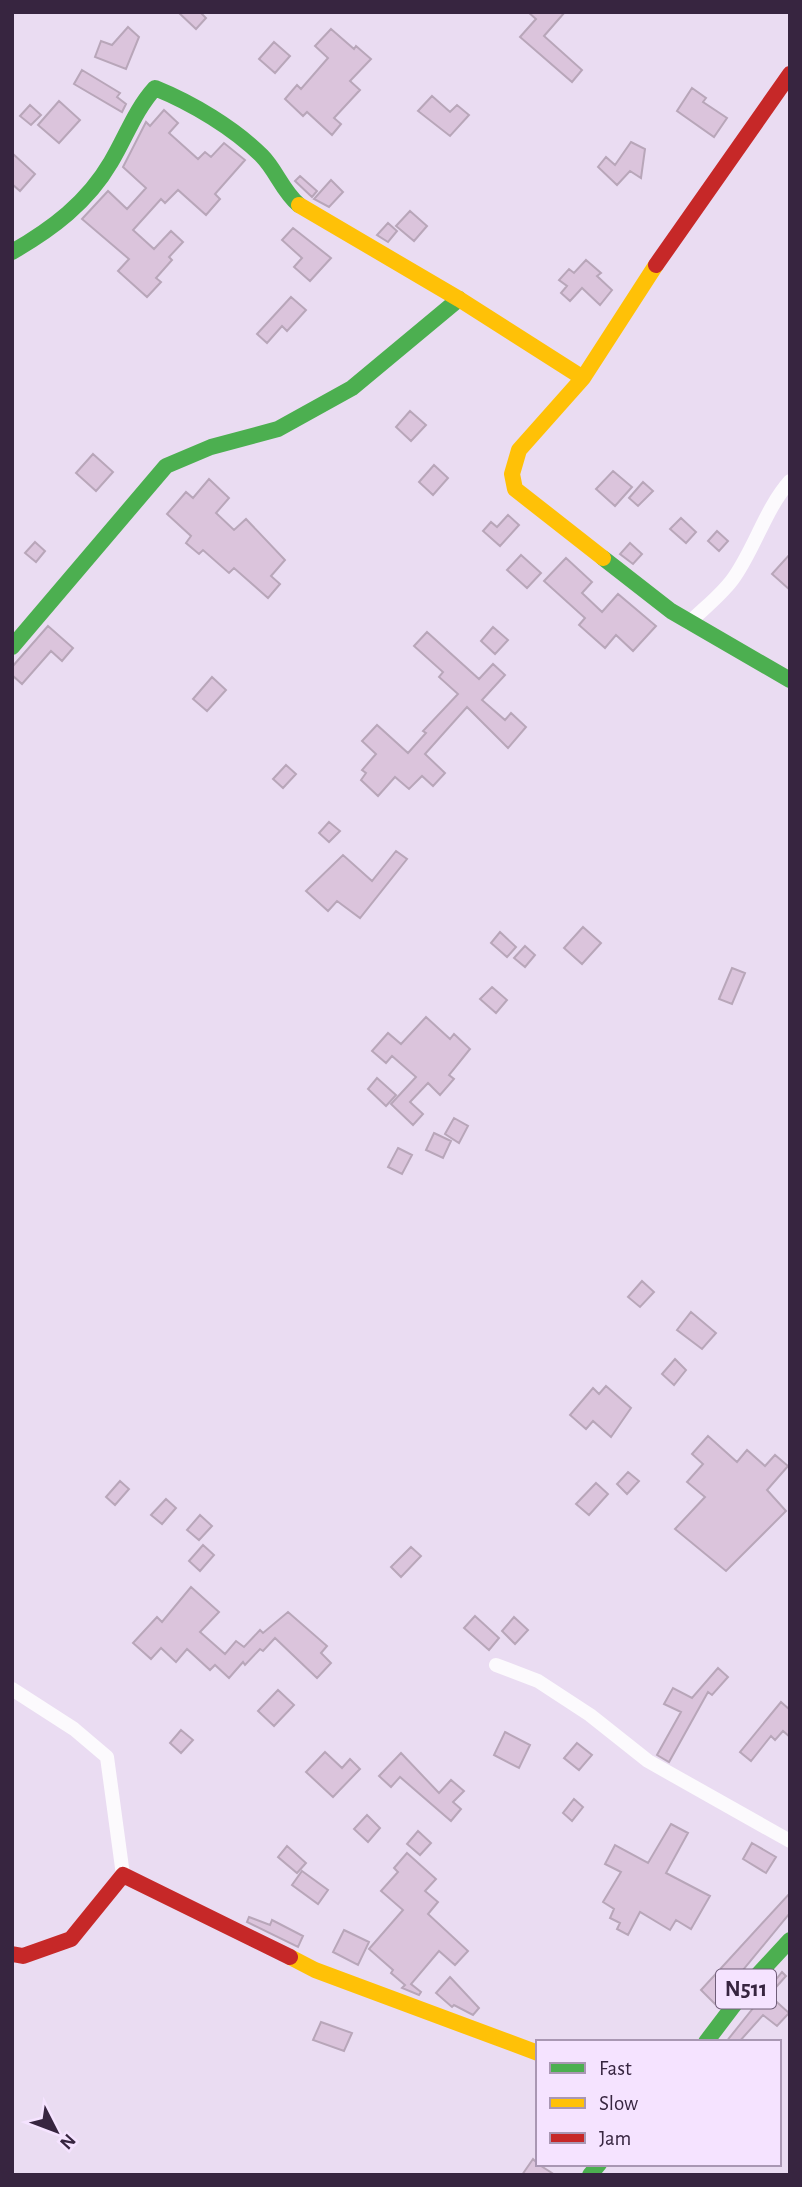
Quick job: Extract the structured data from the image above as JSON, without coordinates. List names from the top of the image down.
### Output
{
  "streets": {
    "main road": ["N511"]
  },
  "legend": ["Fast", "Slow", "Jam"],
  "north": "bottom right"
}
